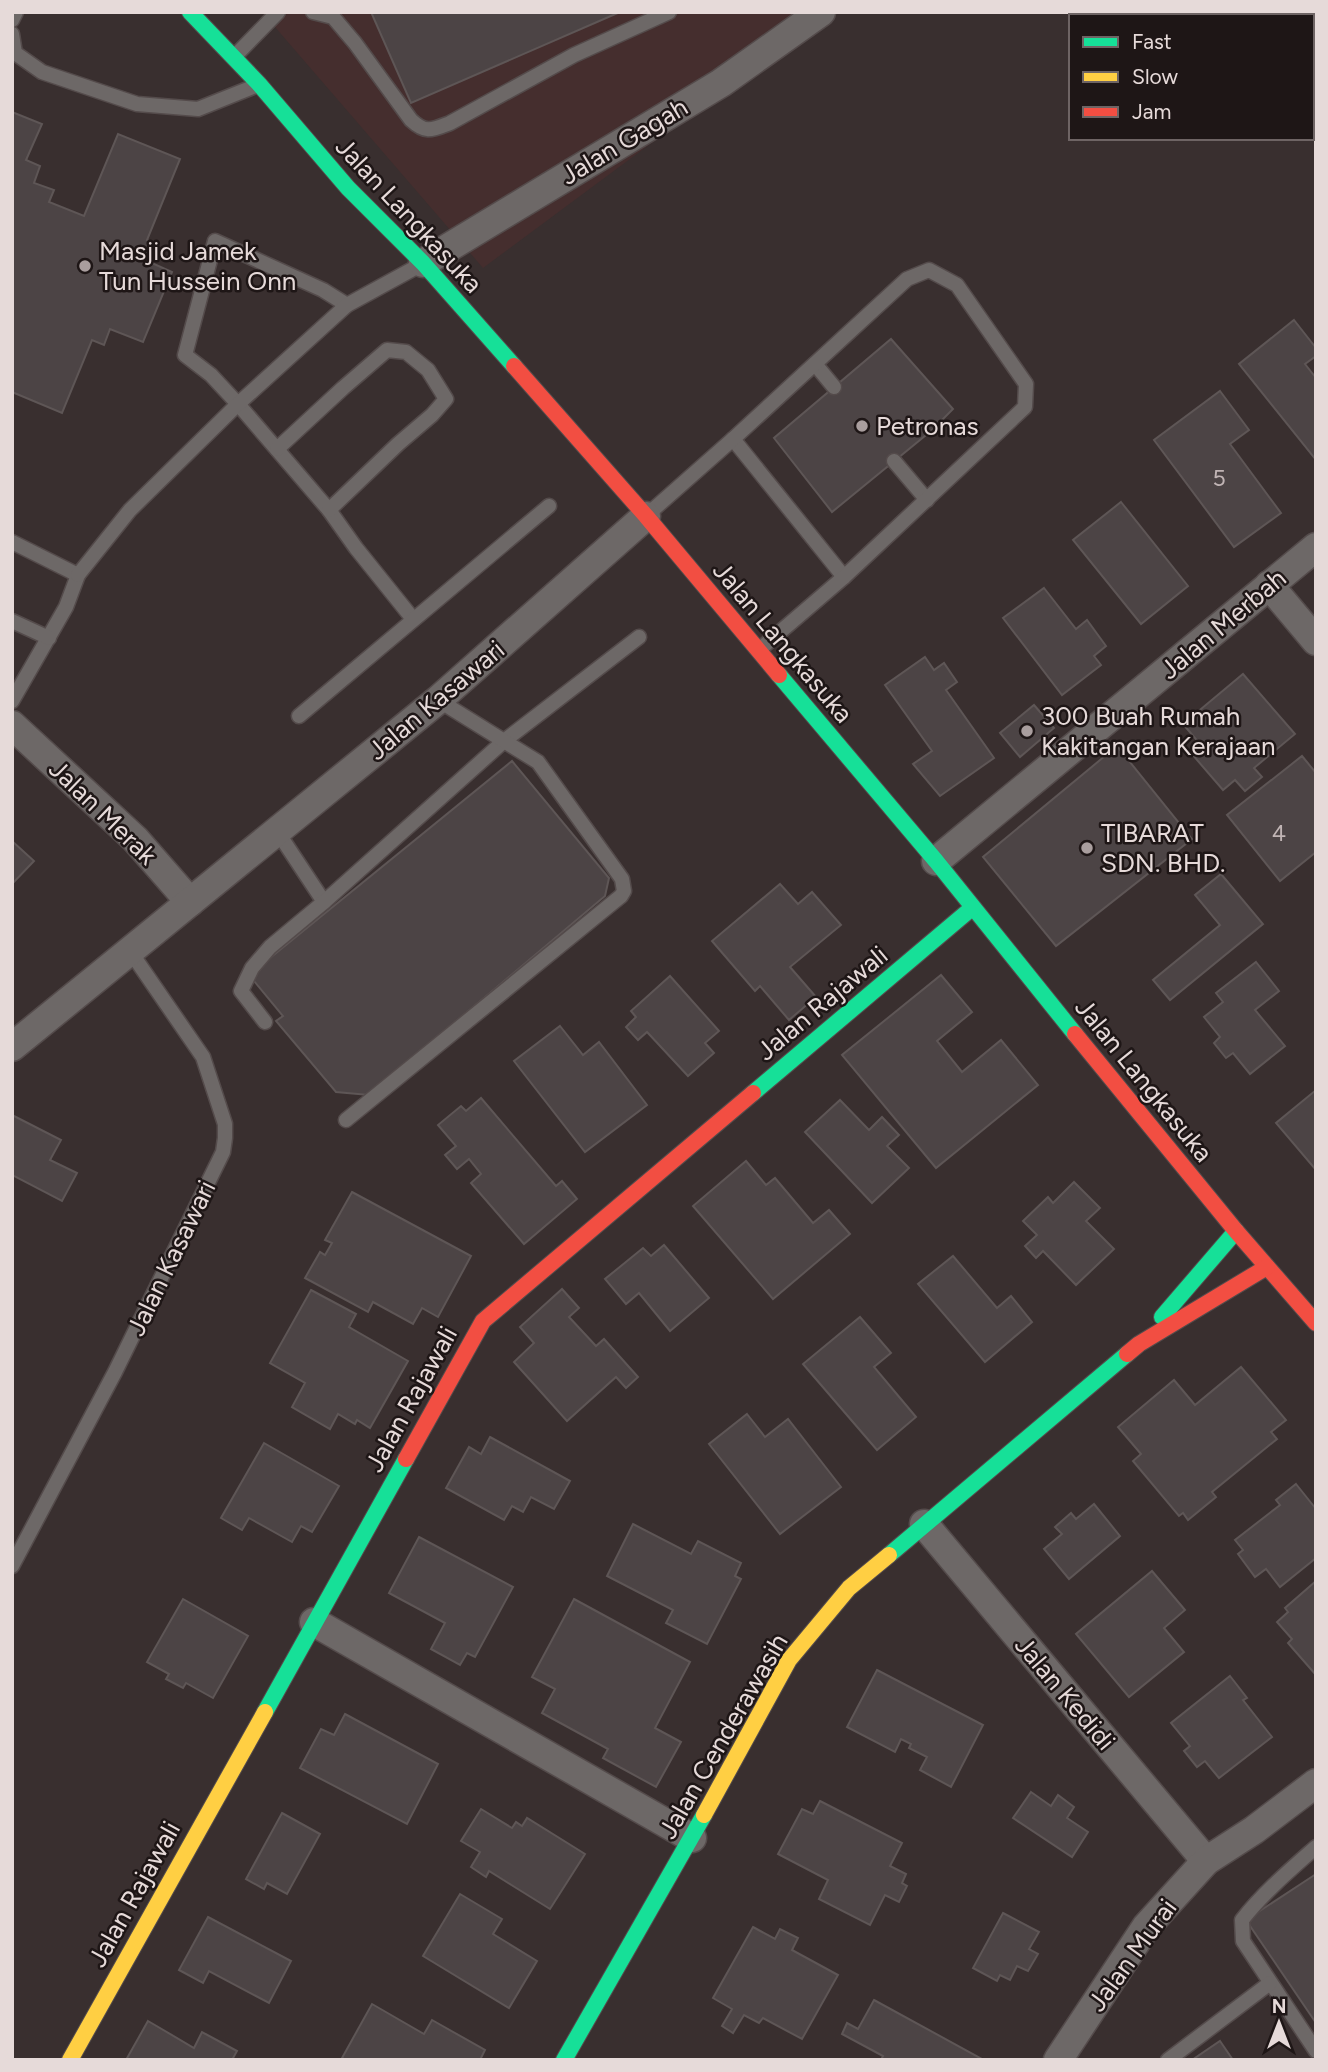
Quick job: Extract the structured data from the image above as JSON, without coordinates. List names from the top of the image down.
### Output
{
  "streets": {
    "street": [
      "Jalan Gagah",
      "Jalan Langkasuka",
      "Jalan Merbah",
      "Jalan Kasawari",
      "Jalan Merak",
      "Jalan Rajawali",
      "Jalan Kedidi",
      "Jalan Cenderawasih",
      "Jalan Murai"
    ]
  },
  "crossings": [
    ["Jalan Gagah", "Jalan Langkasuka"],
    ["Jalan Langkasuka", "Jalan Merbah"],
    ["Jalan Langkasuka", "Jalan Kasawari"],
    ["Jalan Langkasuka", "Jalan Rajawali"],
    ["Jalan Langkasuka", "Jalan Cenderawasih"],
    ["Jalan Kasawari", "Jalan Merak"],
    ["Jalan Kedidi", "Jalan Cenderawasih"],
    ["Jalan Kedidi", "Jalan Murai"]
  ],
  "places": [
    "Masjid Jamek Tun Hussein Onn",
    "Petronas",
    "300 Buah Rumah Kakitangan Kerajaan",
    "TIBARAT SDN. BHD."
  ],
  "house_numbers": ["5", "4"],
  "legend": ["Fast", "Slow", "Jam"],
  "north": "top"
}
